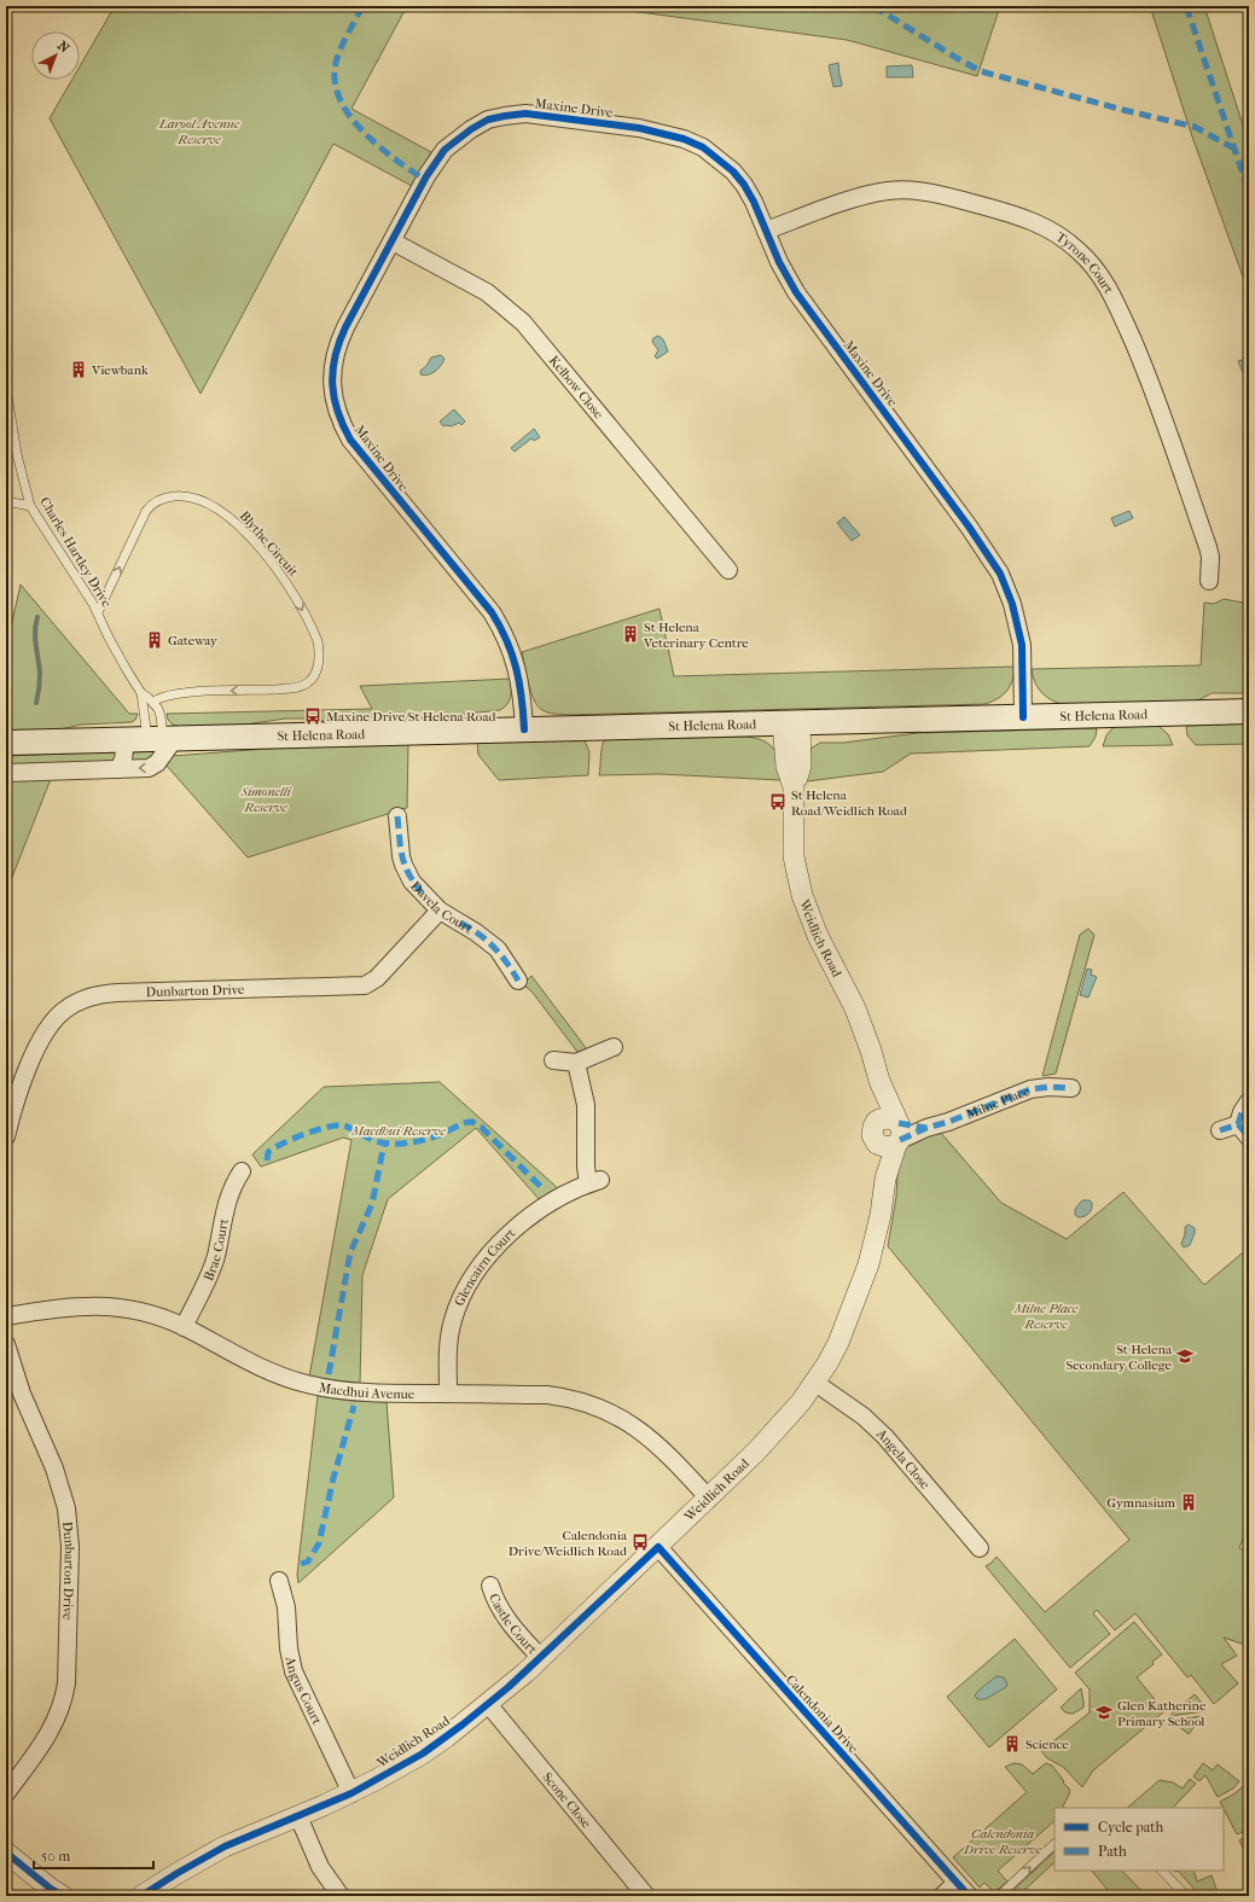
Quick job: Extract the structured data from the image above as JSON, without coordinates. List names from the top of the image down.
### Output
{
  "streets": {
    "main road": ["St Helena Road"],
    "street": [
      "Maxine Drive",
      "Tyrone Court",
      "Kelbow Close",
      "Davela Court",
      "Weidlich Road",
      "Dunbarton Drive",
      "Milne Place",
      "Brae Court",
      "Glencairn Court",
      "Macdhui Avenue",
      "Angela Close",
      "Castle Court",
      "Angus Court",
      "Calendonia Drive",
      "Scone Close"
    ],
    "lane": ["Blythe Circuit", "Charles Hartley Drive"]
  },
  "crossings": [
    ["Maxine Drive", "Tyrone Court"],
    ["Maxine Drive", "Kelbow Close"],
    ["Maxine Drive", "St Helena Road"],
    ["Blythe Circuit", "Charles Hartley Drive"],
    ["Charles Hartley Drive", "St Helena Road"],
    ["St Helena Road", "Weidlich Road"],
    ["Davela Court", "Dunbarton Drive"],
    ["Weidlich Road", "Milne Place"],
    ["Weidlich Road", "Macdhui Avenue"],
    ["Weidlich Road", "Angela Close"],
    ["Weidlich Road", "Castle Court"],
    ["Weidlich Road", "Angus Court"],
    ["Weidlich Road", "Calendonia Drive"],
    ["Weidlich Road", "Scone Close"],
    ["Brae Court", "Macdhui Avenue"],
    ["Glencairn Court", "Macdhui Avenue"]
  ],
  "parks": [
    "Larool Avenue Reserve",
    "Simonelli Reserve",
    "Macdhui Reserve",
    "Milne Place Reserve",
    "Calendonia Drive Reserve"
  ],
  "places": {
    "building": [
      "Viewbank",
      "St Helena Veterinary Centre",
      "Gateway",
      "Gymnasium",
      "Science"
    ],
    "bus stop": ["Maxine Drive/St Helena Road", "St Helena Road/Weidlich Road", "Calendonia Drive/Weidlich Road"],
    "school or university": ["St Helena Secondary College", "Glen Katherine Primary School"]
  },
  "legend": ["Cycle path", "Path"],
  "scale_bar": "50 m",
  "north": "top right"
}
